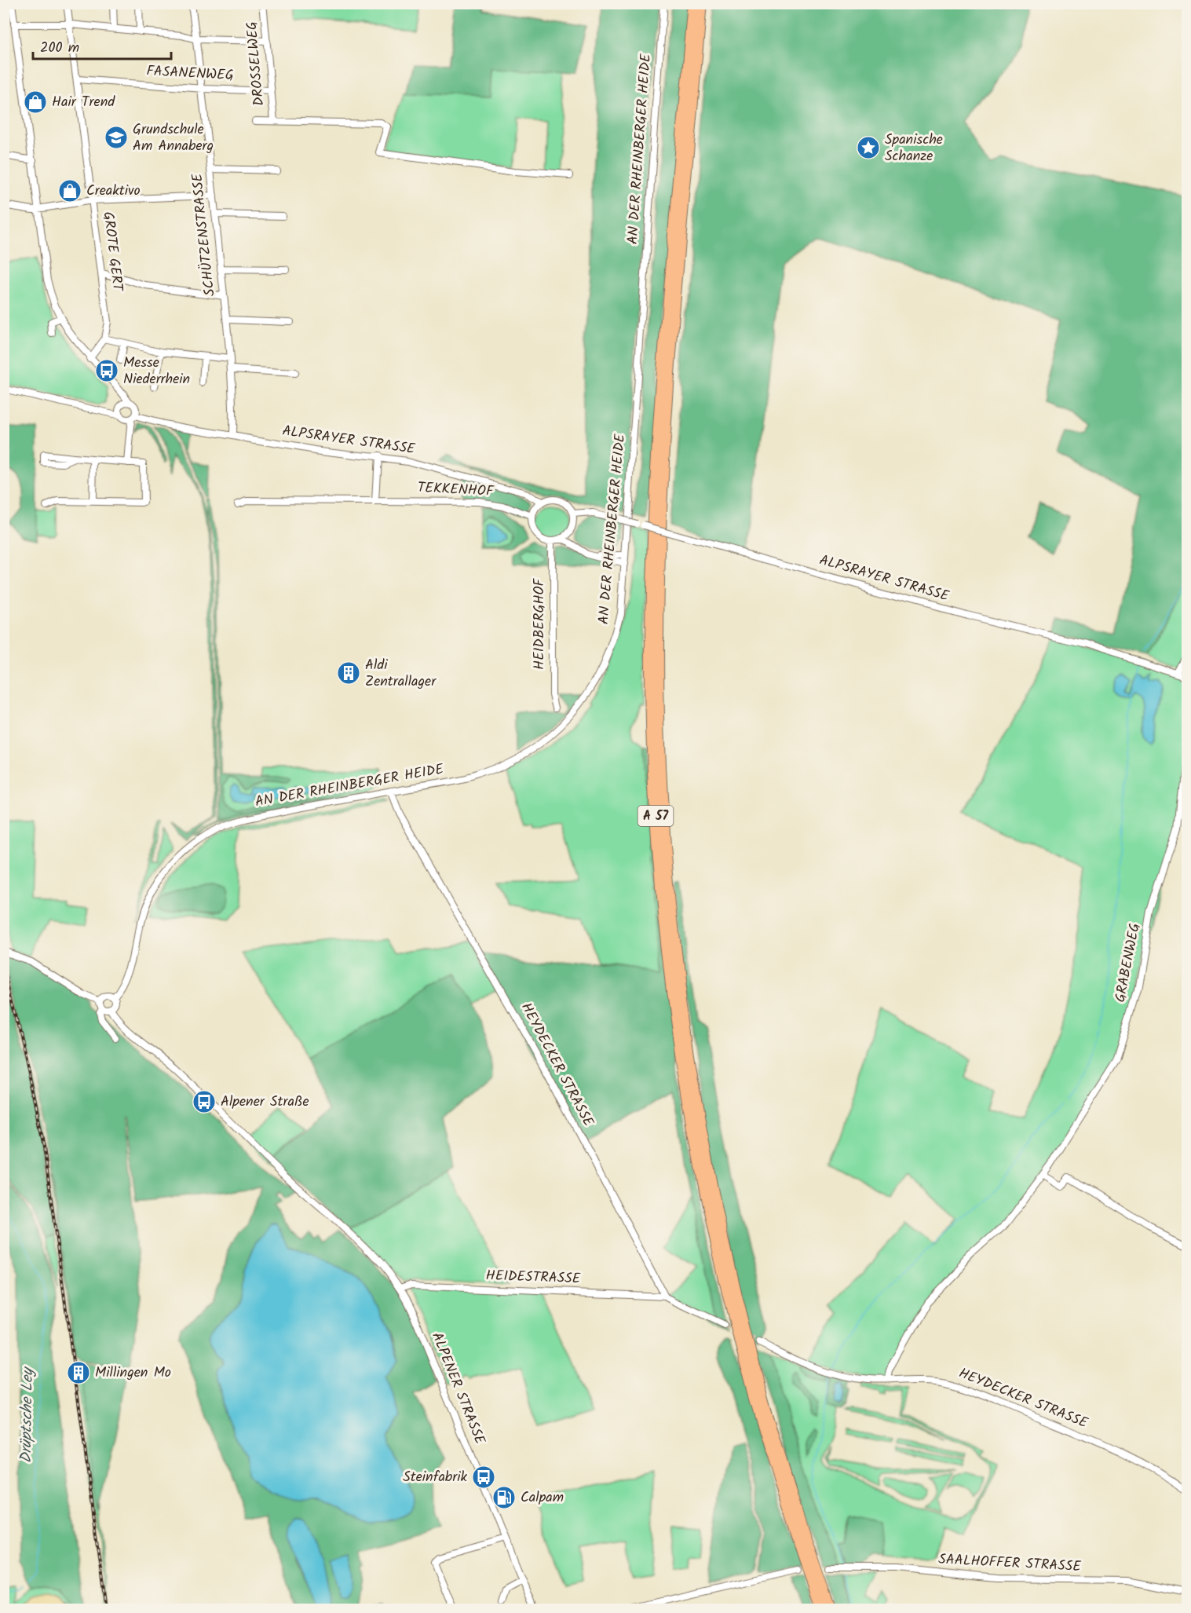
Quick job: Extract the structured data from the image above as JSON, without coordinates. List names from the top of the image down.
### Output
{
  "streets": {
    "highway": ["A 57"],
    "street": [
      "DROSSELWEG",
      "FASANENWEG",
      "AN DER RHEINBERGER HEIDE",
      "SCHÜTZENSTRASSE",
      "GROTE GERT",
      "ALPSRAYER STRASSE",
      "TEKKENHOF",
      "HEIDBERGHOF",
      "GRABENWEG",
      "HEYDECKER STRASSE",
      "HEIDESTRASSE",
      "ALPENER STRASSE",
      "SAALHOFFER STRASSE"
    ]
  },
  "crossings": [
    ["DROSSELWEG", "FASANENWEG"],
    ["FASANENWEG", "SCHÜTZENSTRASSE"],
    ["FASANENWEG", "GROTE GERT"],
    ["AN DER RHEINBERGER HEIDE", "HEYDECKER STRASSE"],
    ["AN DER RHEINBERGER HEIDE", "ALPENER STRASSE"],
    ["SCHÜTZENSTRASSE", "ALPSRAYER STRASSE"],
    ["ALPSRAYER STRASSE", "TEKKENHOF"],
    ["ALPSRAYER STRASSE", "HEIDBERGHOF"],
    ["TEKKENHOF", "HEIDBERGHOF"],
    ["GRABENWEG", "HEYDECKER STRASSE"],
    ["HEYDECKER STRASSE", "HEIDESTRASSE"],
    ["HEIDESTRASSE", "ALPENER STRASSE"]
  ],
  "water": ["Drüptsche Ley"],
  "places": {
    "shop": ["Hair Trend", "Creaktivo"],
    "school or university": ["Grundschule Am Annaberg"],
    "place": ["Spanische Schanze"],
    "bus stop": ["Messe Niederrhein", "Alpener Straße", "Steinfabrik"],
    "building": ["Aldi Zentrallager", "Millingen Mo"],
    "fuel station": ["Calpam"]
  },
  "scale_bar": "200 m"
}
